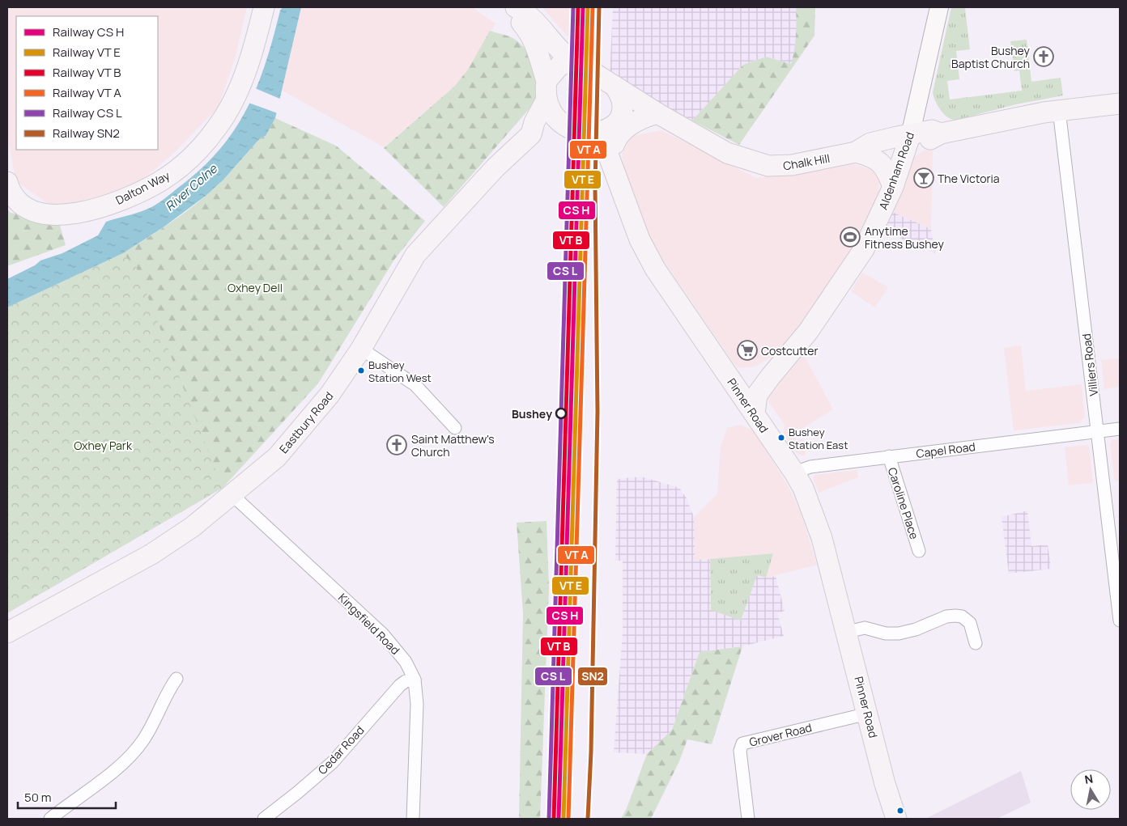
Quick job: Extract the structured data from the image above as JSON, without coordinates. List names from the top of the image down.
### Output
{
  "streets": {
    "main road": [
      "Chalk Hill",
      "Aldenham Road",
      "Dalton Way",
      "Pinner Road",
      "Eastbury Road"
    ],
    "street": [
      "Villiers Road",
      "Capel Road",
      "Caroline Place",
      "Kingsfield Road",
      "Grover Road",
      "Cedar Road"
    ]
  },
  "crossings": [
    ["Chalk Hill", "Aldenham Road"],
    ["Chalk Hill", "Villiers Road"],
    ["Chalk Hill", "Pinner Road"],
    ["Chalk Hill", "Eastbury Road"],
    ["Aldenham Road", "Pinner Road"],
    ["Villiers Road", "Capel Road"],
    ["Pinner Road", "Eastbury Road"],
    ["Pinner Road", "Capel Road"],
    ["Pinner Road", "Grover Road"],
    ["Eastbury Road", "Kingsfield Road"],
    ["Capel Road", "Caroline Place"],
    ["Kingsfield Road", "Cedar Road"]
  ],
  "water": ["River Colne"],
  "parks": ["Oxhey Dell", "Oxhey Park"],
  "places": {
    "church": ["Bushey Baptist Church", "Saint Matthew's Church"],
    "bar": ["The Victoria"],
    "sports": ["Anytime Fitness Bushey"],
    "supermarket": ["Costcutter"],
    "other": ["Bushey Station West", "Bushey", "Bushey Station East"]
  },
  "lines": ["rail line SN2"],
  "legend": [
    "Railway CS H",
    "Railway VT E",
    "Railway VT B",
    "Railway VT A",
    "Railway CS L",
    "Railway SN2"
  ],
  "scale_bar": "50 m",
  "north": "top"
}
